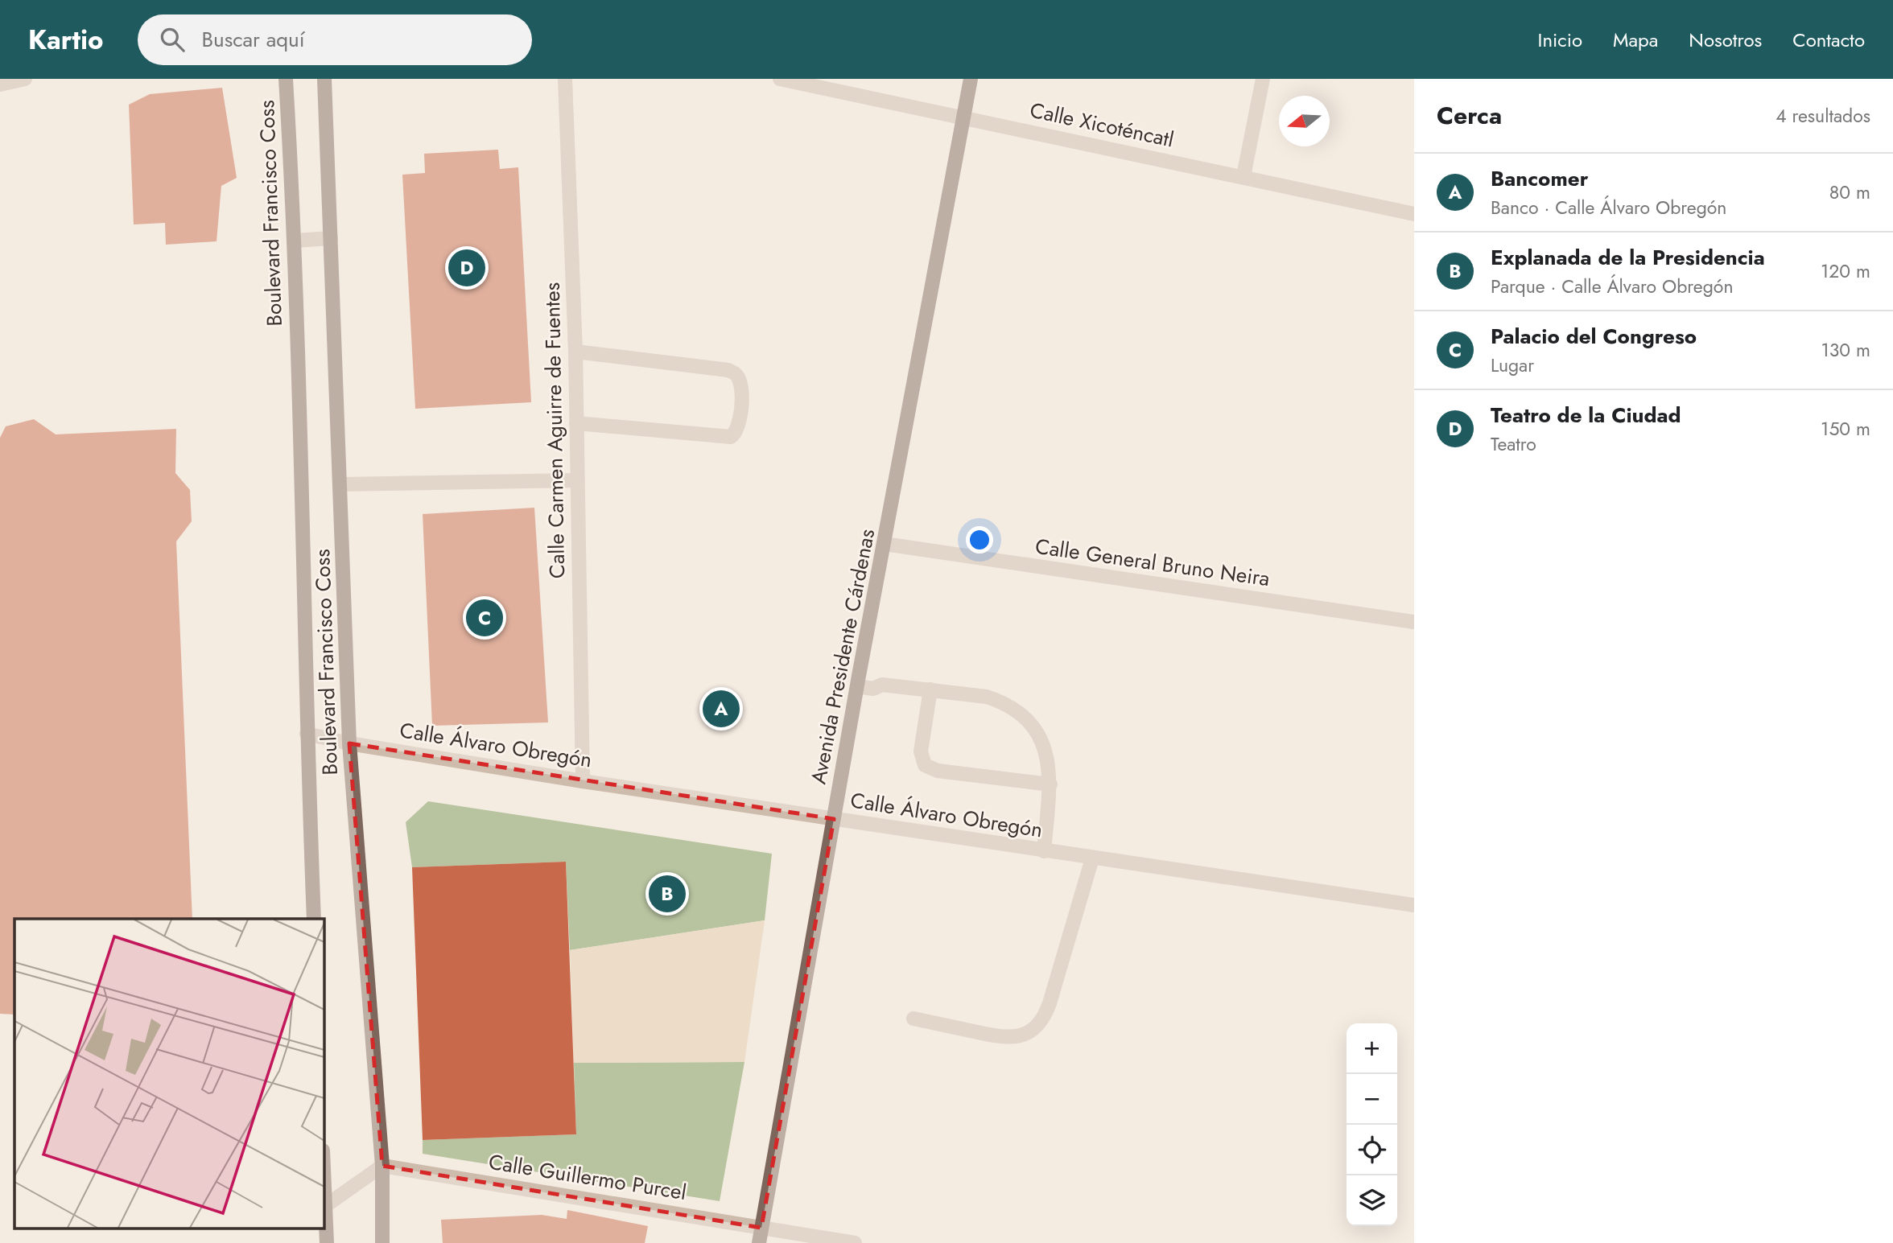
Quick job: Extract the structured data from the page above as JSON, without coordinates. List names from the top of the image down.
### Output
{
  "streets": {
    "main road": ["Boulevard Francisco Coss", "Avenida Presidente Cárdenas"],
    "street": [
      "Calle Xicoténcatl",
      "Calle Carmen Aguirre de Fuentes",
      "Calle General Bruno Neira",
      "Calle Álvaro Obregón",
      "Calle Guillermo Purcel"
    ]
  },
  "crossings": [
    ["Calle Xicoténcatl", "Avenida Presidente Cárdenas"],
    ["Boulevard Francisco Coss", "Calle Álvaro Obregón"],
    ["Boulevard Francisco Coss", "Calle Guillermo Purcel"],
    ["Calle Carmen Aguirre de Fuentes", "Calle Álvaro Obregón"],
    ["Calle General Bruno Neira", "Avenida Presidente Cárdenas"],
    ["Avenida Presidente Cárdenas", "Calle Álvaro Obregón"],
    ["Avenida Presidente Cárdenas", "Calle Guillermo Purcel"]
  ],
  "north": "left",
  "page": {
    "header": "Kartio",
    "search": "Buscar aquí",
    "nav": [
      "Inicio",
      "Mapa",
      "Nosotros",
      "Contacto"
    ],
    "heading": ["Cerca", "4 resultados"],
    "list": [
      {
        "mark": "A",
        "name": "Bancomer",
        "note": "Banco · Calle Álvaro Obregón",
        "value": "80 m"
      },
      {
        "mark": "B",
        "name": "Explanada de la Presidencia",
        "note": "Parque · Calle Álvaro Obregón",
        "value": "120 m"
      },
      {
        "mark": "C",
        "name": "Palacio del Congreso",
        "note": "Lugar",
        "value": "130 m"
      },
      {
        "mark": "D",
        "name": "Teatro de la Ciudad",
        "note": "Teatro",
        "value": "150 m"
      }
    ],
    "pins": [
      "D",
      "C",
      "A",
      "B"
    ],
    "map_buttons": ["+", "−"]
  }
}
